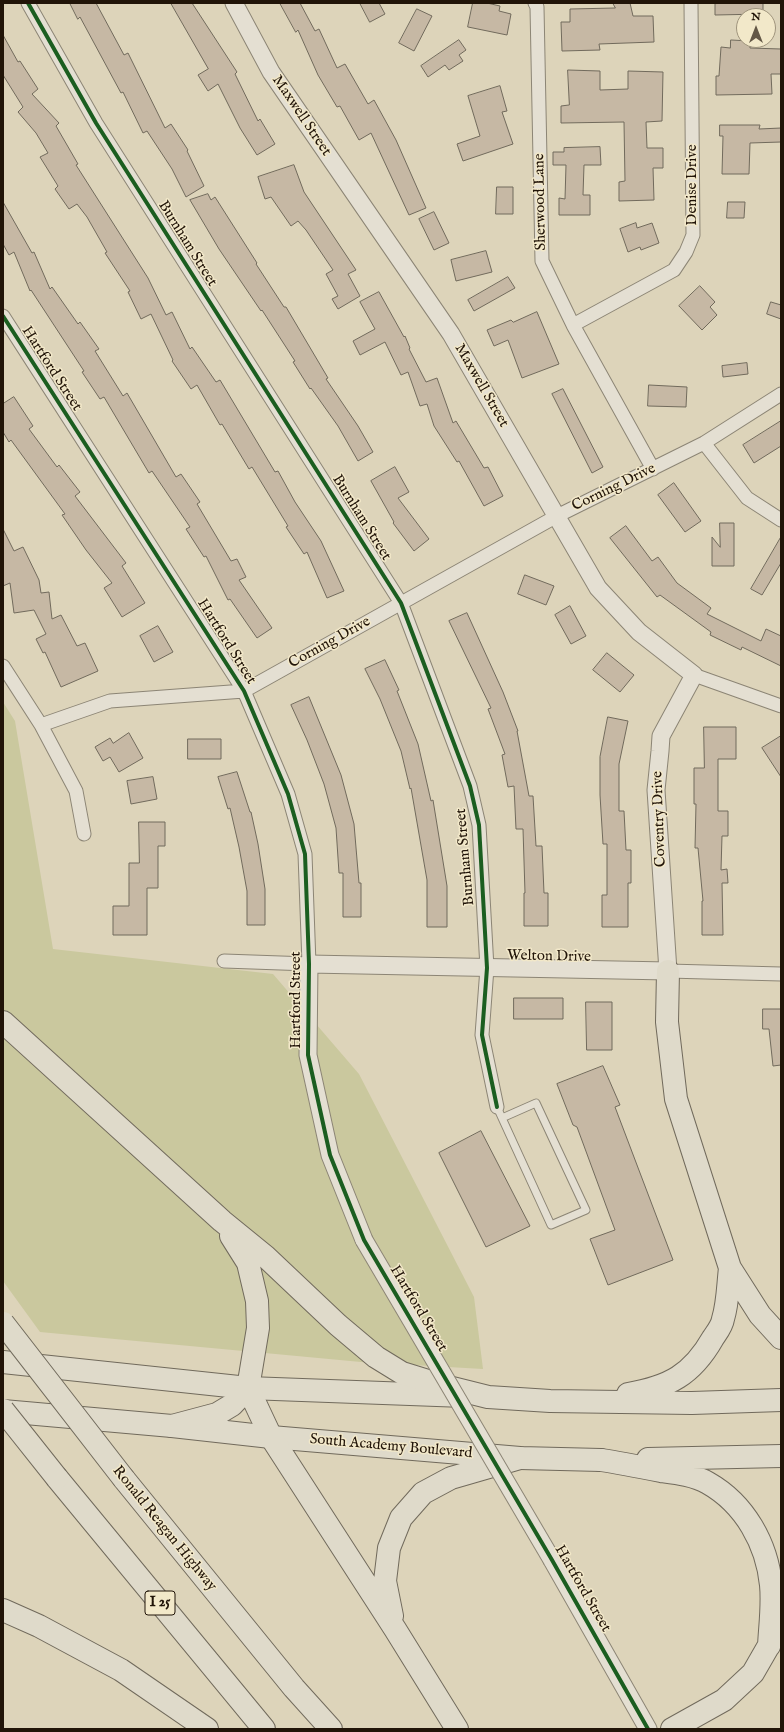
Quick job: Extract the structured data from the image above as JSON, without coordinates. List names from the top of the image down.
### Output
{
  "streets": {
    "highway": ["South Academy Boulevard", "Ronald Reagan Highway", "I 25"],
    "street": [
      "Maxwell Street",
      "Denise Drive",
      "Sherwood Lane",
      "Burnham Street",
      "Hartford Street",
      "Corning Drive",
      "Coventry Drive",
      "Welton Drive"
    ]
  },
  "crossings": [
    ["Maxwell Street", "Corning Drive"],
    ["Maxwell Street", "Coventry Drive"],
    ["Denise Drive", "Sherwood Lane"],
    ["Sherwood Lane", "Corning Drive"],
    ["Burnham Street", "Corning Drive"],
    ["Burnham Street", "Welton Drive"],
    ["Hartford Street", "Corning Drive"],
    ["Hartford Street", "Welton Drive"],
    ["Coventry Drive", "Welton Drive"],
    ["South Academy Boulevard", "I 25"]
  ],
  "north": "top"
}
